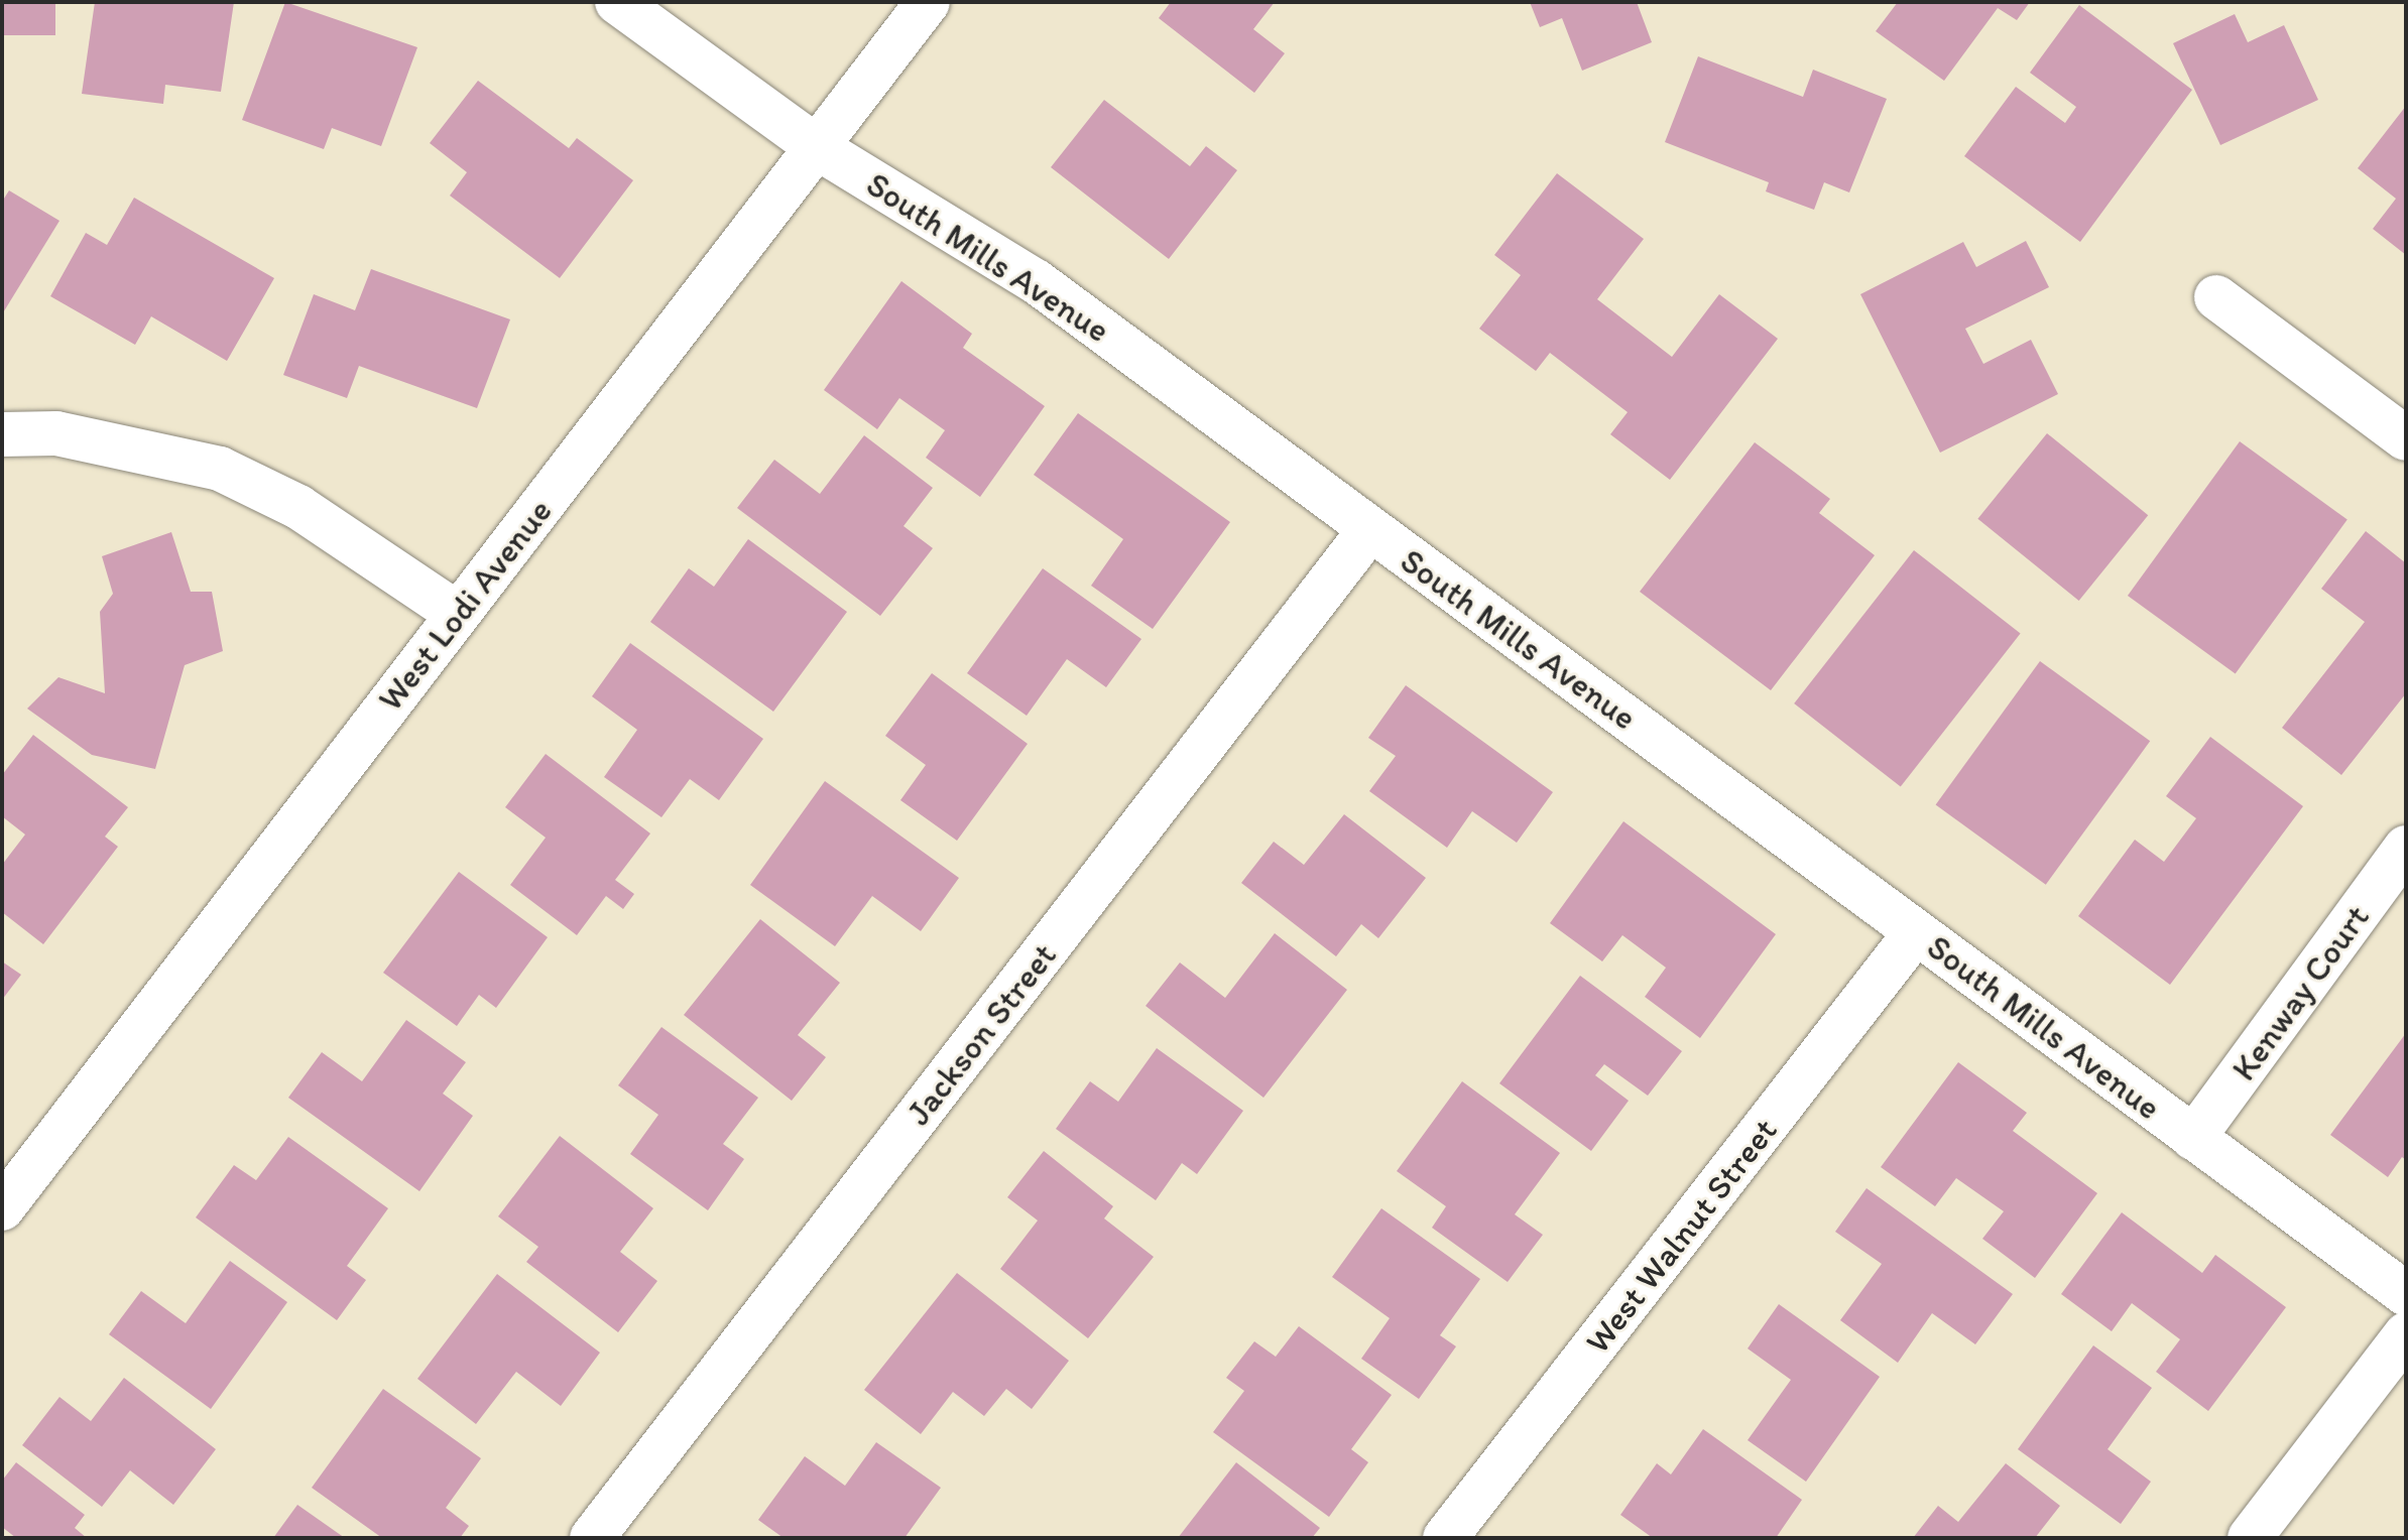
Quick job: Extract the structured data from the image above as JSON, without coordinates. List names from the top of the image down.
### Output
{
  "streets": {
    "street": [
      "South Mills Avenue",
      "West Lodi Avenue",
      "Kenway Court",
      "Jackson Street",
      "West Walnut Street"
    ]
  },
  "crossings": [
    ["South Mills Avenue", "West Lodi Avenue"],
    ["South Mills Avenue", "Kenway Court"],
    ["South Mills Avenue", "Jackson Street"],
    ["South Mills Avenue", "West Walnut Street"]
  ]
}
